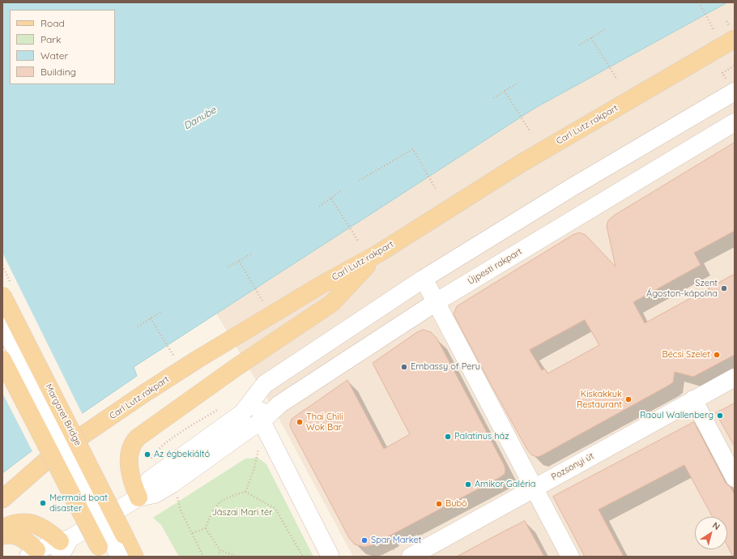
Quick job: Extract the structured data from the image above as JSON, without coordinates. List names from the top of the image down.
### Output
{
  "streets": {
    "main road": ["Carl Lutz rakpart", "Margaret Bridge"],
    "street": ["Újpesti rakpart", "Pozsonyi út"]
  },
  "water": ["Danube"],
  "parks": ["Jászai Mari tér"],
  "places": [
    "Szent Ágoston-kápolna",
    "Bécsi Szelet",
    "Embassy of Peru",
    "Kiskakkuk Restaurant",
    "Raoul Wallenberg",
    "Thai Chili Wok Bar",
    "Palatinus ház",
    "Az égbekiáltó",
    "Amikor Galéria",
    "Mermaid boat disaster",
    "Bubō",
    "Spar Market"
  ],
  "legend": [
    "Road",
    "Park",
    "Water",
    "Building"
  ],
  "north": "top right"
}
